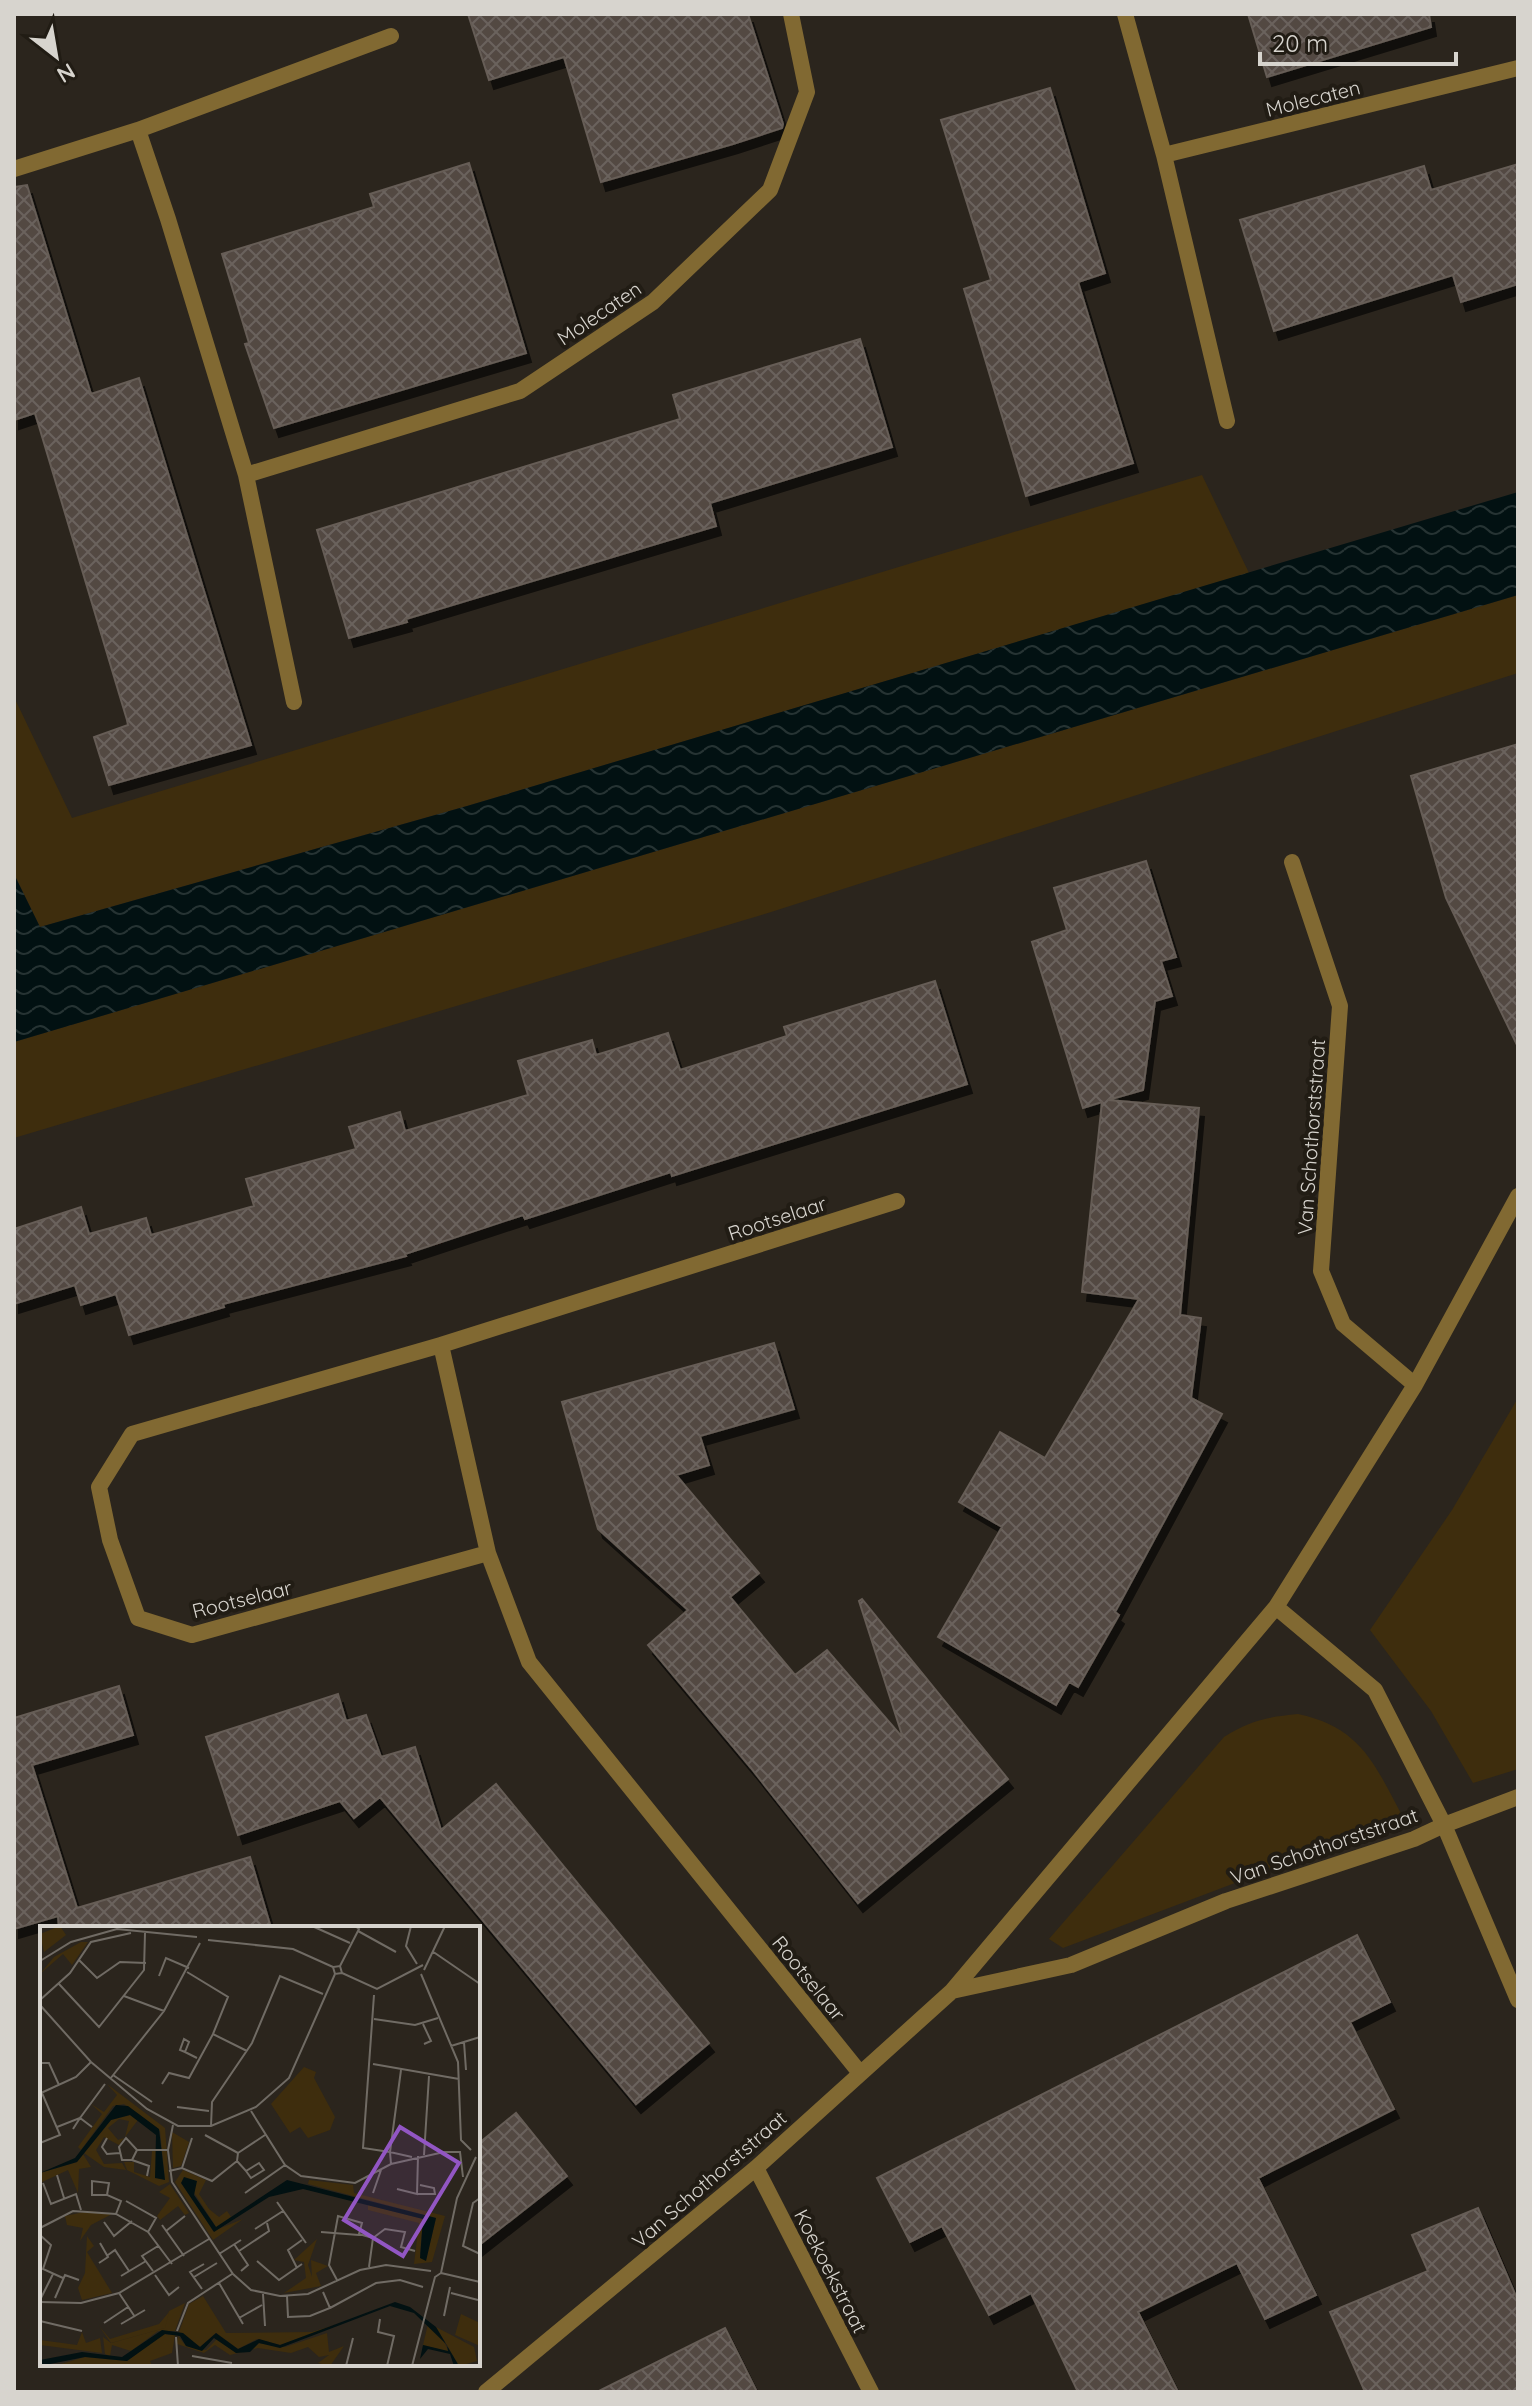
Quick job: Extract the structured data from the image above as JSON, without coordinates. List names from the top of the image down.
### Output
{
  "streets": {
    "street": [
      "Molecaten",
      "Van Schothorststraat",
      "Rootselaar",
      "Koekoekstraat"
    ]
  },
  "crossings": [
    ["Van Schothorststraat", "Rootselaar"],
    ["Van Schothorststraat", "Koekoekstraat"]
  ],
  "scale_bar": "20 m",
  "north": "bottom right"
}
